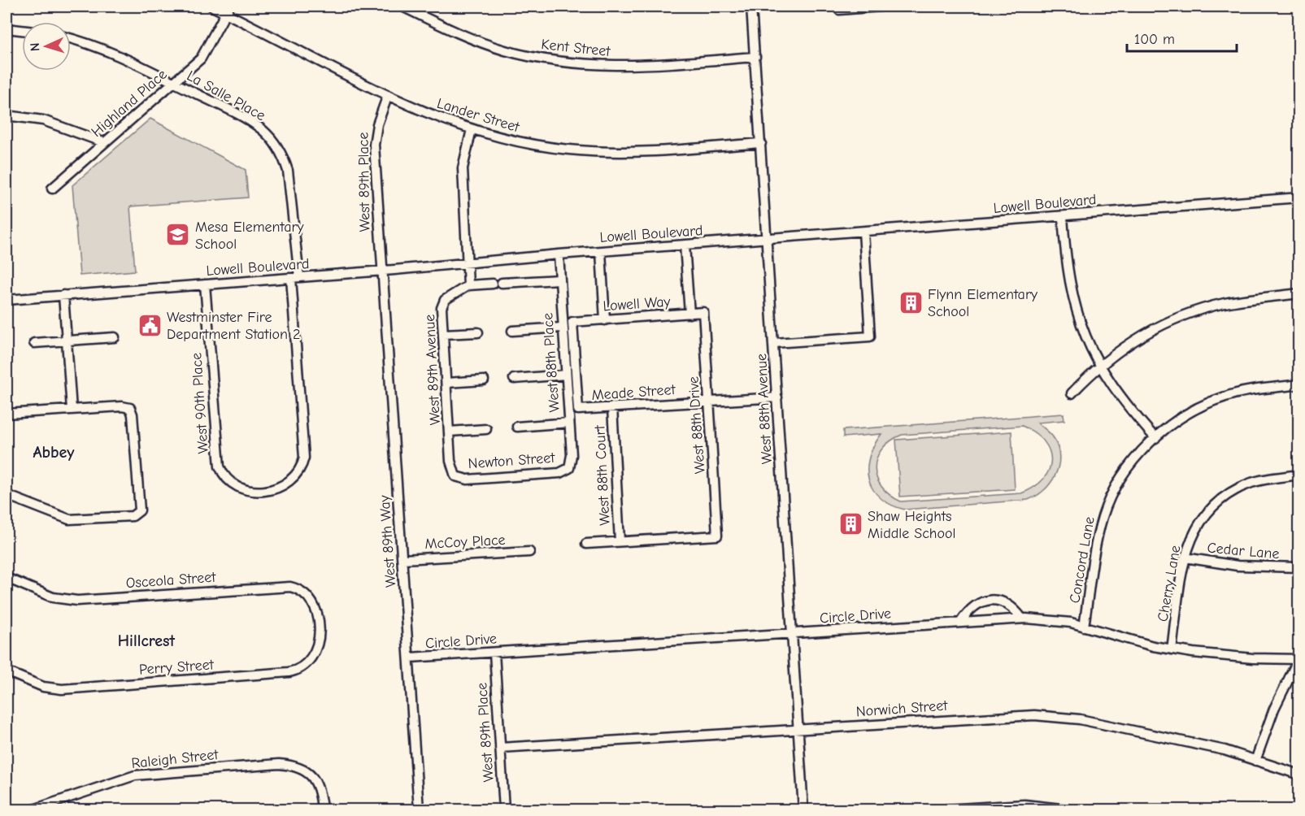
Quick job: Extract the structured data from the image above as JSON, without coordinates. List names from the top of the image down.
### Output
{
  "streets": {
    "street": [
      "Kent Street",
      "La Salle Place",
      "Highland Place",
      "Lander Street",
      "West 89th Place",
      "Lowell Boulevard",
      "Lowell Way",
      "West 88th Place",
      "West 89th Avenue",
      "Meade Street",
      "West 90th Place",
      "West 88th Avenue",
      "West 88th Drive",
      "Newton Street",
      "West 88th Court",
      "West 89th Way",
      "McCoy Place",
      "Cedar Lane",
      "Concord Lane",
      "Osceola Street",
      "Cherry Lane",
      "Circle Drive",
      "Perry Street",
      "Norwich Street",
      "Raleigh Street"
    ]
  },
  "crossings": [
    ["Kent Street", "West 88th Avenue"],
    ["La Salle Place", "Highland Place"],
    ["La Salle Place", "Lowell Boulevard"],
    ["La Salle Place", "West 90th Place"],
    ["Highland Place", "Lander Street"],
    ["Lander Street", "West 89th Place"],
    ["Lander Street", "West 88th Avenue"],
    ["West 89th Place", "Lowell Boulevard"],
    ["West 89th Place", "West 89th Way"],
    ["West 89th Place", "Circle Drive"],
    ["West 89th Place", "Norwich Street"],
    ["Lowell Boulevard", "West 88th Place"],
    ["Lowell Boulevard", "West 90th Place"],
    ["Lowell Boulevard", "West 88th Avenue"],
    ["Lowell Boulevard", "West 89th Way"],
    ["Lowell Way", "West 88th Drive"],
    ["Lowell Way", "West 88th Court"],
    ["West 88th Place", "Newton Street"],
    ["West 89th Avenue", "Newton Street"],
    ["Meade Street", "West 88th Avenue"],
    ["Meade Street", "West 88th Drive"],
    ["Meade Street", "West 88th Court"],
    ["West 88th Avenue", "Circle Drive"],
    ["West 88th Avenue", "Norwich Street"],
    ["West 88th Drive", "West 88th Court"],
    ["West 89th Way", "McCoy Place"],
    ["West 89th Way", "Circle Drive"],
    ["Cedar Lane", "Cherry Lane"],
    ["Concord Lane", "Circle Drive"],
    ["Osceola Street", "Perry Street"],
    ["Cherry Lane", "Circle Drive"]
  ],
  "districts": ["Abbey", "Hillcrest"],
  "places": {
    "school or university": ["Mesa Elementary School"],
    "building": ["Flynn Elementary School", "Shaw Heights Middle School"],
    "public building": ["Westminster Fire Department Station 2"]
  },
  "scale_bar": "100 m",
  "north": "left"
}
